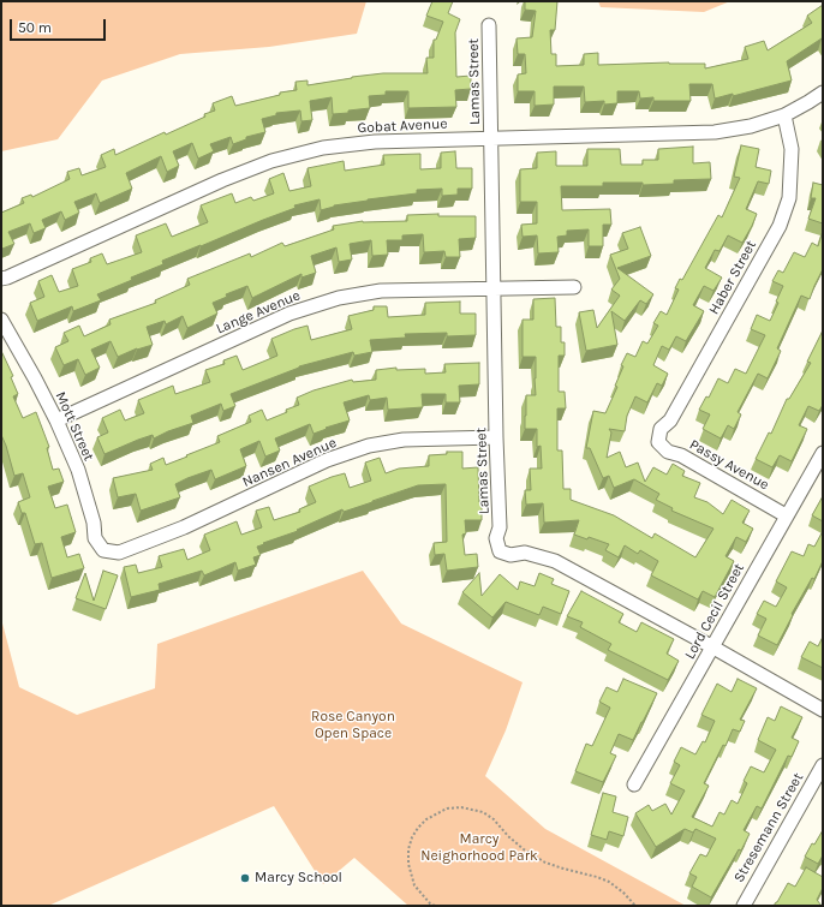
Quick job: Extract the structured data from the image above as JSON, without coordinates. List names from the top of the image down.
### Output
{
  "streets": {
    "street": [
      "Lamas Street",
      "Gobat Avenue",
      "Haber Street",
      "Lange Avenue",
      "Mott Street",
      "Nansen Avenue",
      "Passy Avenue",
      "Lord Cecil Street",
      "Stresemann Street"
    ]
  },
  "crossings": [
    ["Lamas Street", "Gobat Avenue"],
    ["Lamas Street", "Lange Avenue"],
    ["Lamas Street", "Nansen Avenue"],
    ["Lamas Street", "Lord Cecil Street"],
    ["Gobat Avenue", "Haber Street"],
    ["Haber Street", "Passy Avenue"],
    ["Lange Avenue", "Mott Street"],
    ["Mott Street", "Nansen Avenue"],
    ["Passy Avenue", "Lord Cecil Street"]
  ],
  "parks": ["Rose Canyon Open Space", "Marcy Neighorhood Park"],
  "places": ["Marcy School"],
  "scale_bar": "50 m"
}
